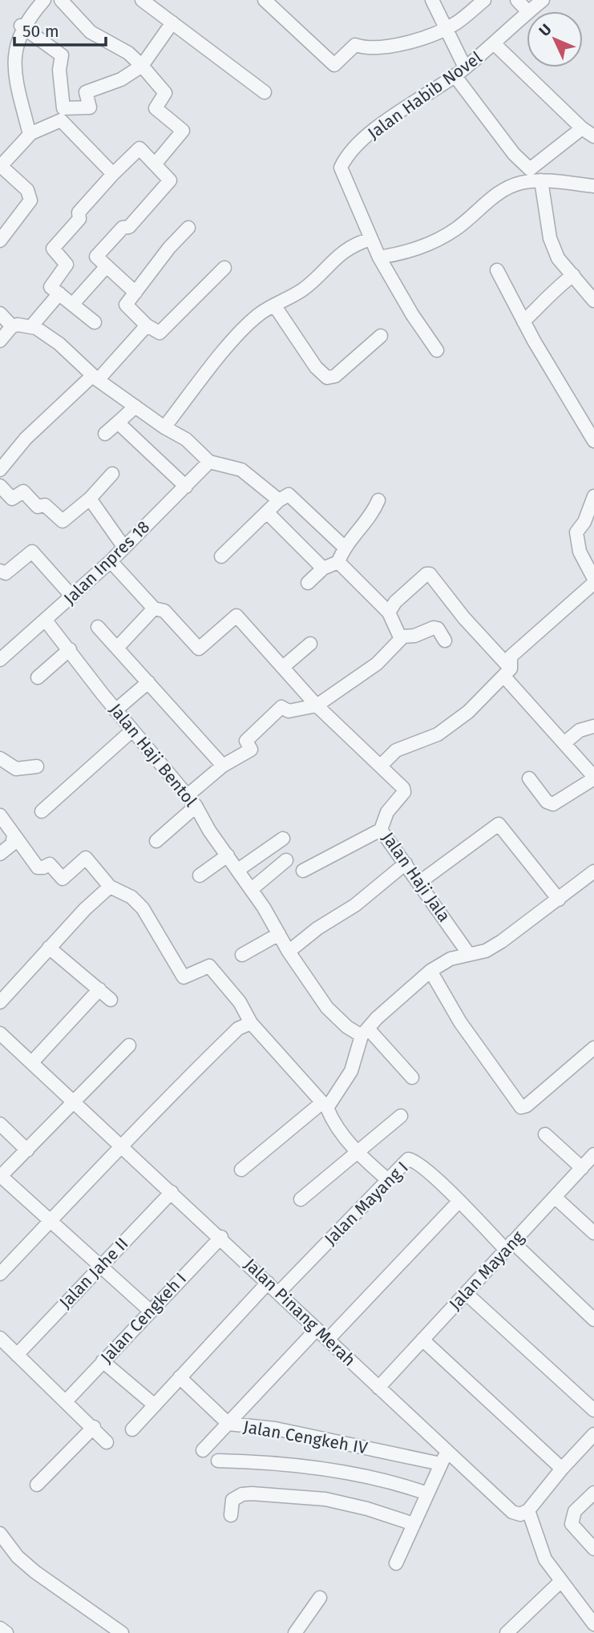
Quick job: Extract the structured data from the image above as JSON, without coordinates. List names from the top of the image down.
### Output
{
  "streets": {
    "street": [
      "Jalan Habib Novel",
      "Jalan Inpres 18",
      "Jalan Haji Bentol",
      "Jalan Haji Jala",
      "Jalan Mayang I",
      "Jalan Mayang",
      "Jalan Jahe II",
      "Jalan Pinang Merah",
      "Jalan Cengkeh I",
      "Jalan Cengkeh IV"
    ]
  },
  "crossings": [
    ["Jalan Inpres 18", "Jalan Haji Bentol"],
    ["Jalan Mayang I", "Jalan Mayang"],
    ["Jalan Mayang I", "Jalan Pinang Merah"],
    ["Jalan Mayang", "Jalan Pinang Merah"],
    ["Jalan Jahe II", "Jalan Pinang Merah"],
    ["Jalan Pinang Merah", "Jalan Cengkeh I"]
  ],
  "scale_bar": "50 m",
  "north": "top left"
}
